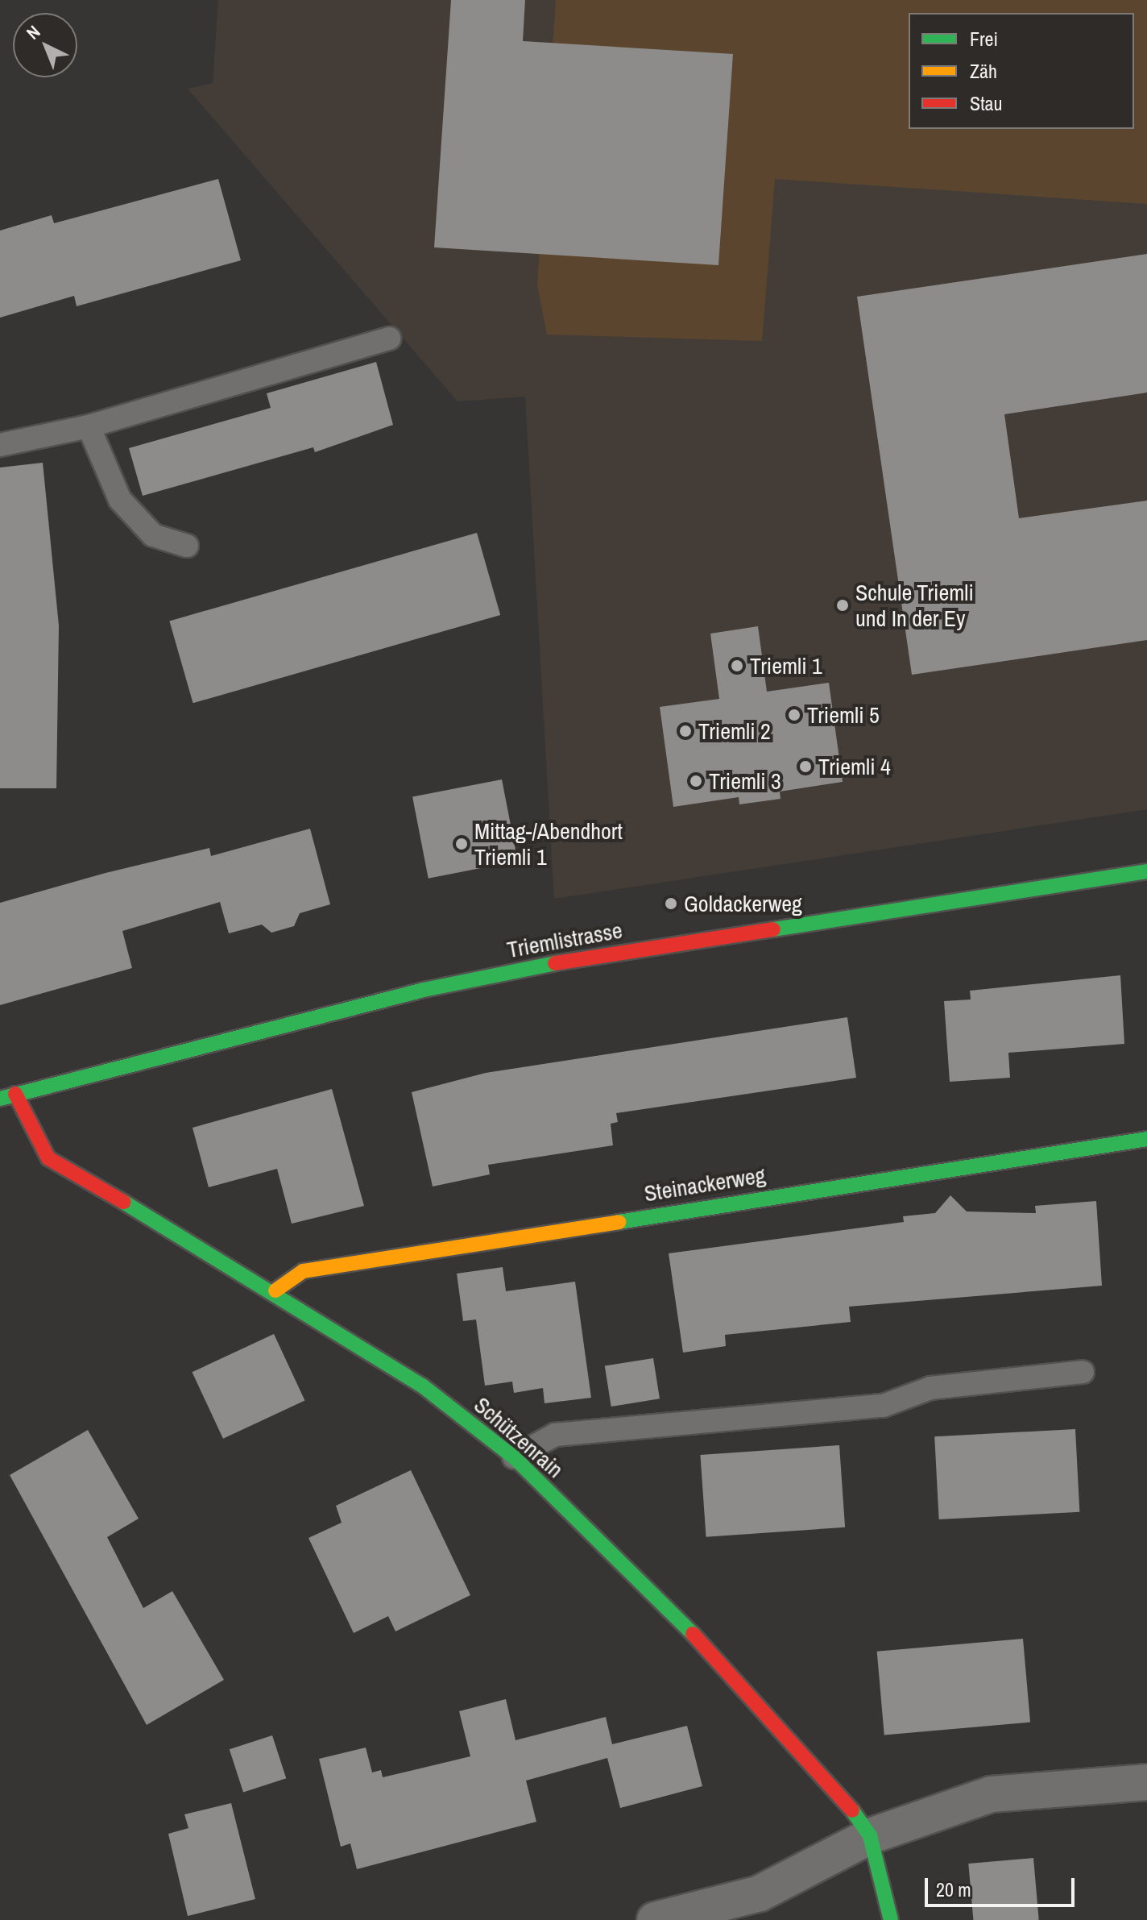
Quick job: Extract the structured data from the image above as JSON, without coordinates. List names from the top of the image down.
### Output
{
  "streets": {
    "street": ["Triemlistrasse", "Steinackerweg", "Schützenrain"]
  },
  "crossings": [
    ["Triemlistrasse", "Schützenrain"],
    ["Steinackerweg", "Schützenrain"]
  ],
  "places": [
    "Schule Triemli und In der Ey",
    "Triemli 1",
    "Triemli 5",
    "Triemli 2",
    "Triemli 4",
    "Triemli 3",
    "Mittag-/Abendhort Triemli 1",
    "Goldackerweg"
  ],
  "legend": ["Frei", "Zäh", "Stau"],
  "scale_bar": "20 m",
  "north": "top left"
}
